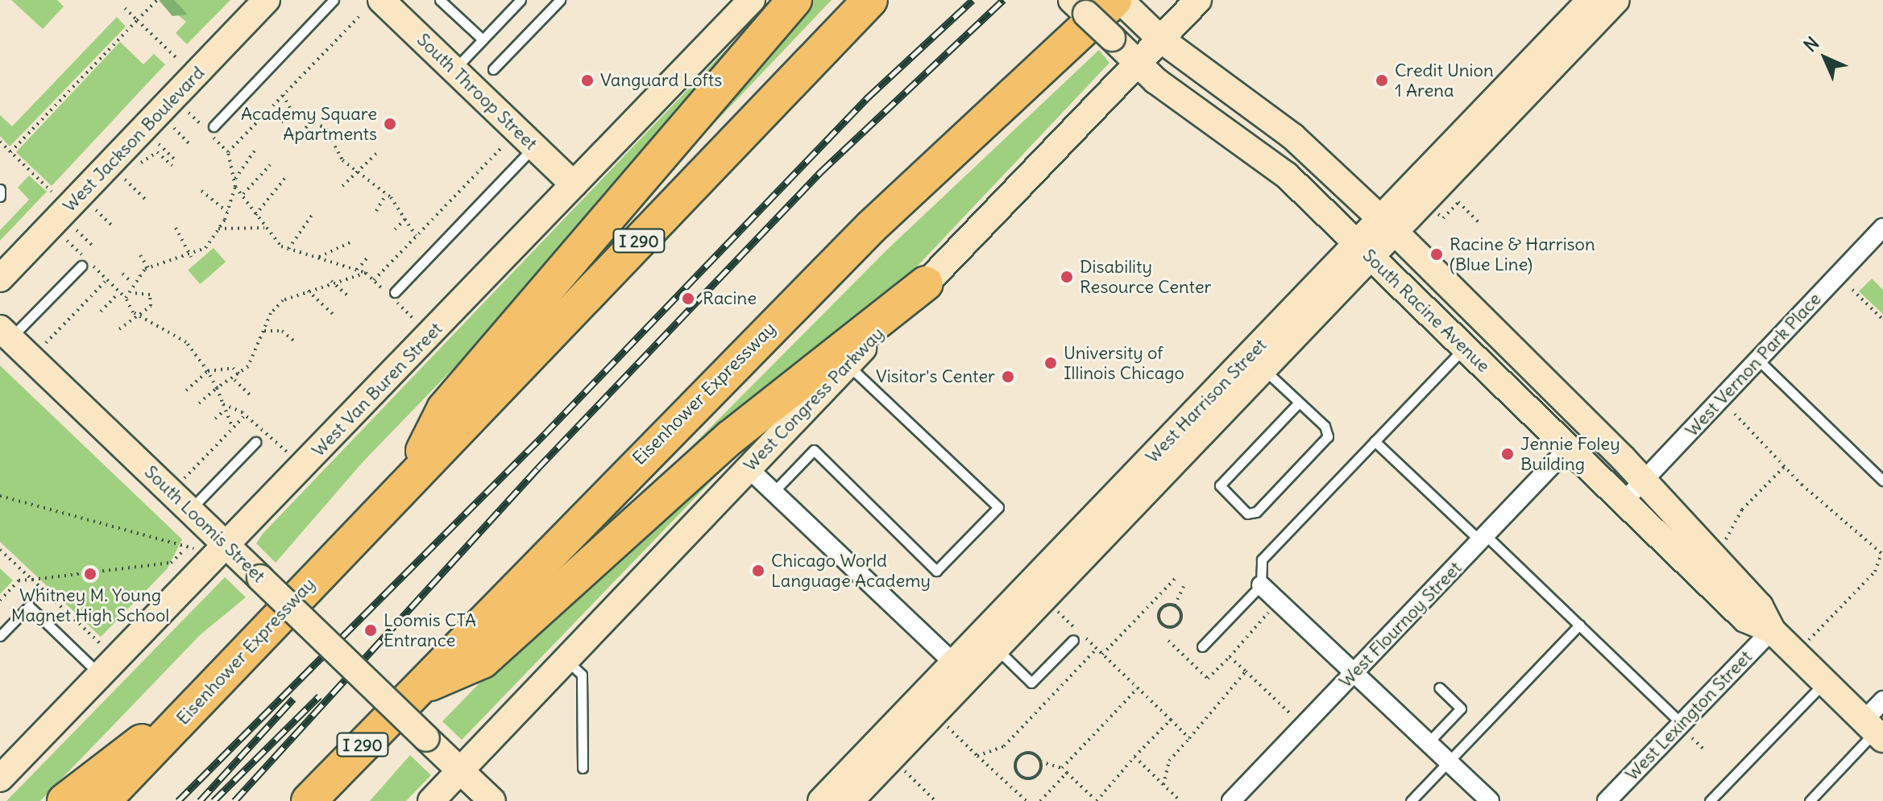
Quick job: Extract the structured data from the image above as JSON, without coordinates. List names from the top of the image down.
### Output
{
  "streets": {
    "highway": ["I 290", "Eisenhower Expressway"],
    "street": [
      "South Throop Street",
      "West Jackson Boulevard",
      "South Racine Avenue",
      "West Vernon Park Place",
      "West Van Buren Street",
      "West Congress Parkway",
      "West Harrison Street",
      "South Loomis Street",
      "West Flournoy Street",
      "West Lexington Street"
    ]
  },
  "crossings": [
    ["South Throop Street", "West Van Buren Street"],
    ["South Racine Avenue", "West Vernon Park Place"],
    ["South Racine Avenue", "Eisenhower Expressway"],
    ["South Racine Avenue", "West Congress Parkway"],
    ["South Racine Avenue", "West Harrison Street"],
    ["South Racine Avenue", "West Flournoy Street"],
    ["South Racine Avenue", "West Lexington Street"],
    ["West Van Buren Street", "South Loomis Street"],
    ["West Congress Parkway", "South Loomis Street"]
  ],
  "places": [
    "Vanguard Lofts",
    "Credit Union 1 Arena",
    "Academy Square Apartments",
    "Racine & Harrison (Blue Line)",
    "Disability Resource Center",
    "Racine",
    "University of Illinois Chicago",
    "Visitor's Center",
    "Jennie Foley Building",
    "Chicago World Language Academy",
    "Whitney M. Young Magnet High School",
    "Loomis CTA Entrance"
  ],
  "north": "top left"
}
